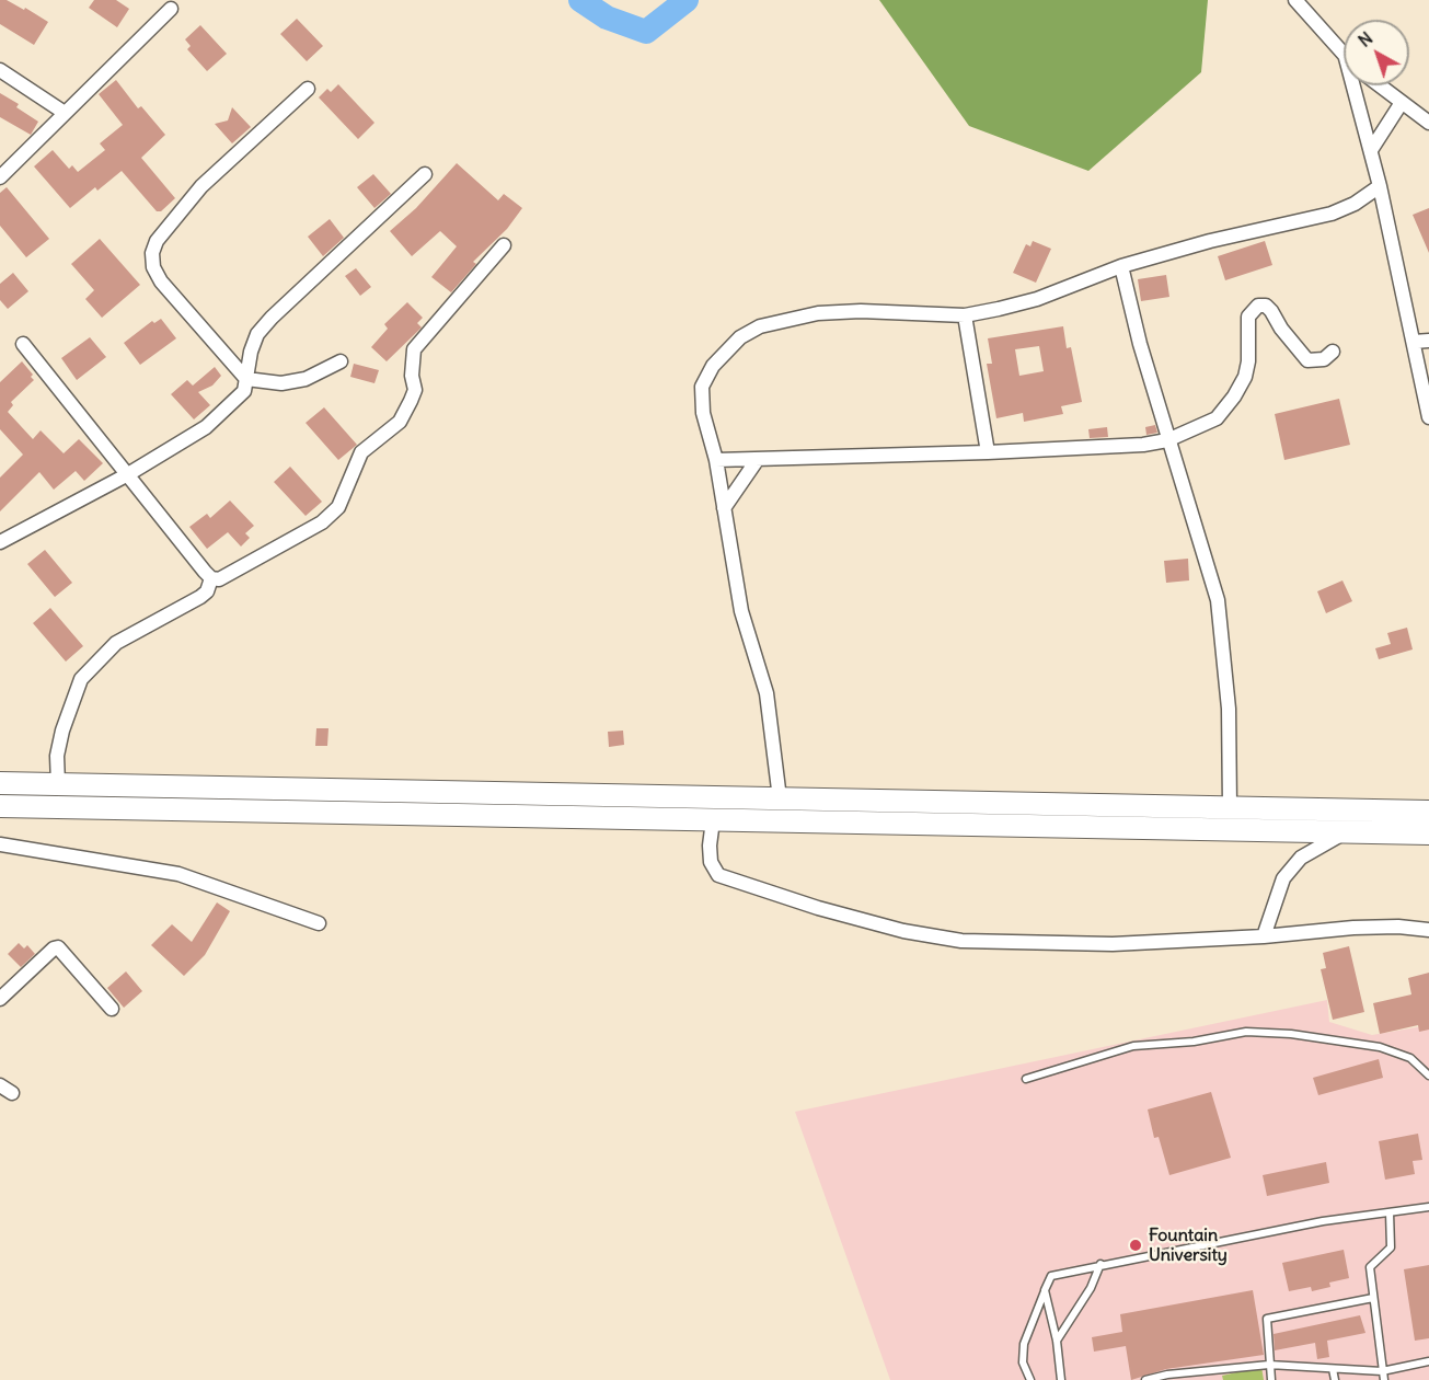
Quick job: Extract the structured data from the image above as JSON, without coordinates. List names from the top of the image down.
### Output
{
  "places": ["Fountain University"],
  "north": "top left"
}
